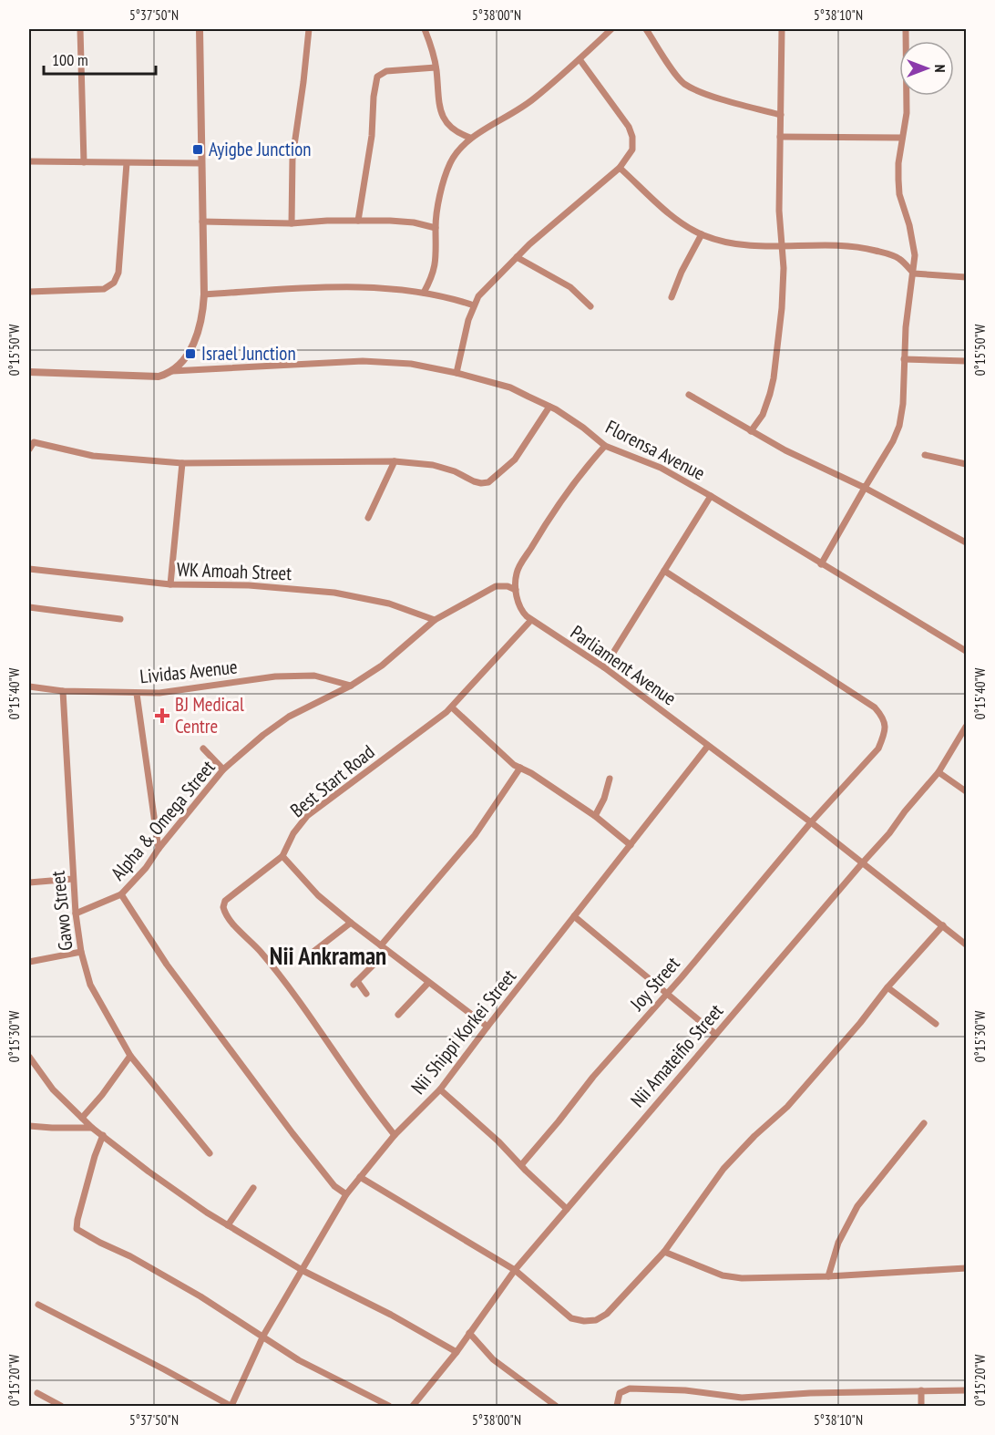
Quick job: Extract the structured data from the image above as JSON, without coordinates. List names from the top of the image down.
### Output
{
  "streets": {
    "street": [
      "Florensa Avenue",
      "WK Amoah Street",
      "Parliament Avenue",
      "Lividas Avenue",
      "Best Start Road",
      "Alpha & Omega Street",
      "Gawo Street",
      "Joy Street",
      "Nii Shippi Korkei Street",
      "Nii Amateifio Street"
    ]
  },
  "crossings": [
    ["WK Amoah Street", "Alpha & Omega Street"],
    ["Parliament Avenue", "Best Start Road"],
    ["Parliament Avenue", "Alpha & Omega Street"],
    ["Parliament Avenue", "Joy Street"],
    ["Parliament Avenue", "Nii Shippi Korkei Street"],
    ["Parliament Avenue", "Nii Amateifio Street"],
    ["Lividas Avenue", "Alpha & Omega Street"],
    ["Lividas Avenue", "Gawo Street"],
    ["Best Start Road", "Nii Shippi Korkei Street"],
    ["Alpha & Omega Street", "Gawo Street"]
  ],
  "districts": ["Nii Ankraman"],
  "places": {
    "transit": ["Ayigbe Junction", "Israel Junction"],
    "health": ["BJ Medical Centre"]
  },
  "scale_bar": "100 m",
  "north": "right",
  "coordinates": [
    "5°37'50\"N",
    "5°38'00\"N",
    "5°38'10\"N",
    "0°15'50\"W",
    "0°15'40\"W",
    "0°15'30\"W",
    "0°15'20\"W"
  ]
}
